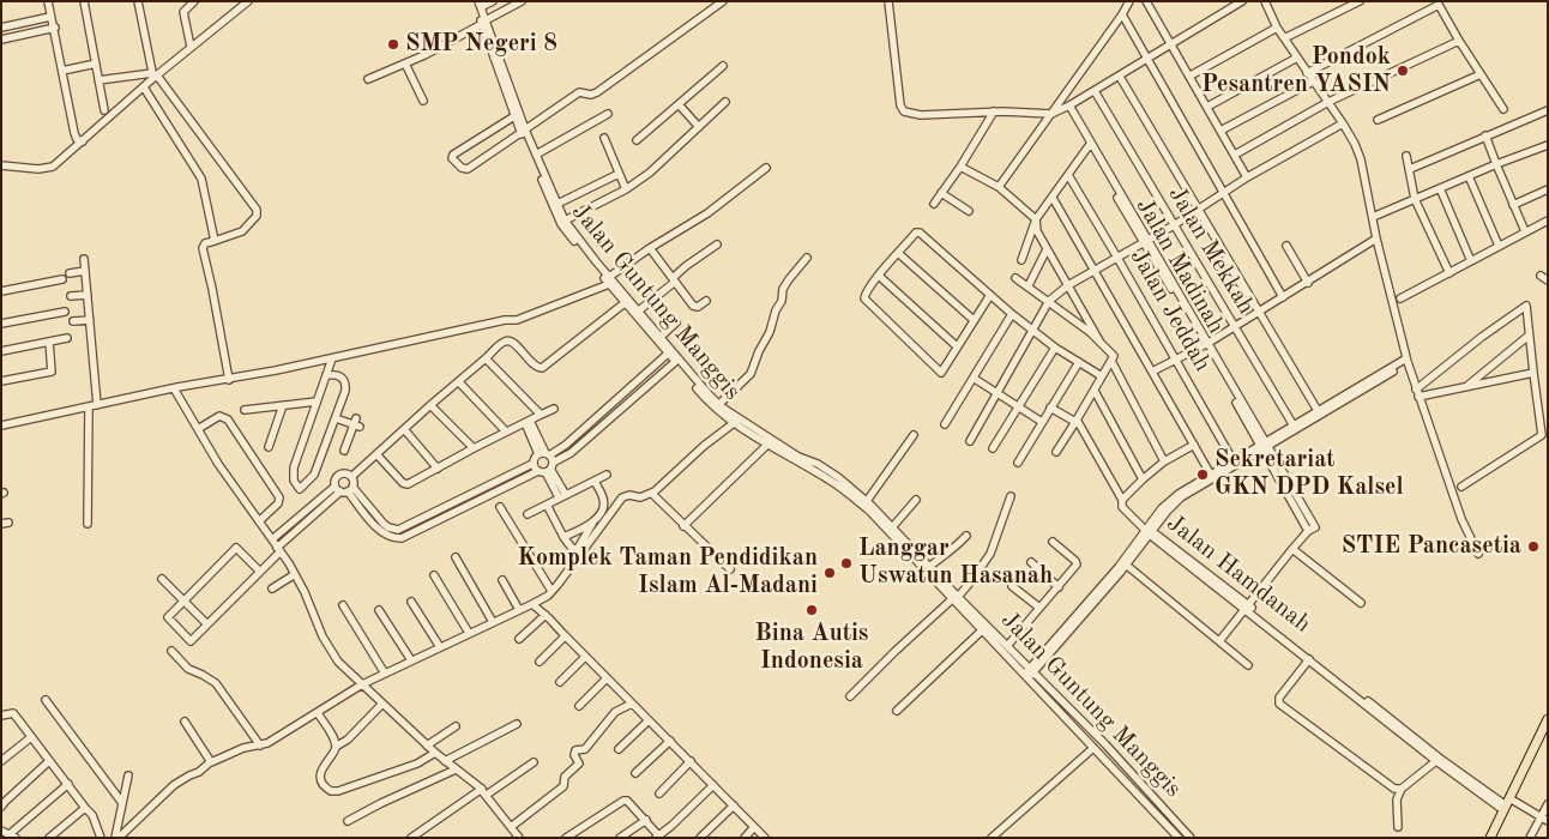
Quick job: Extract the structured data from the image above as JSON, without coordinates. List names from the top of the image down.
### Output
{
  "streets": {
    "street": [
      "Jalan Mekkah",
      "Jalan Madinah",
      "Jalan Guntung Manggis",
      "Jalan Jeddah",
      "Jalan Hamdanah"
    ]
  },
  "places": [
    "SMP Negeri 8",
    "Pondok Pesantren YASIN",
    "Sekretariat GKN DPD Kalsel",
    "STIE Pancasetia",
    "Langgar Uswatun Hasanah",
    "Komplek Taman Pendidikan Islam Al-Madani",
    "Bina Autis Indonesia"
  ]
}
